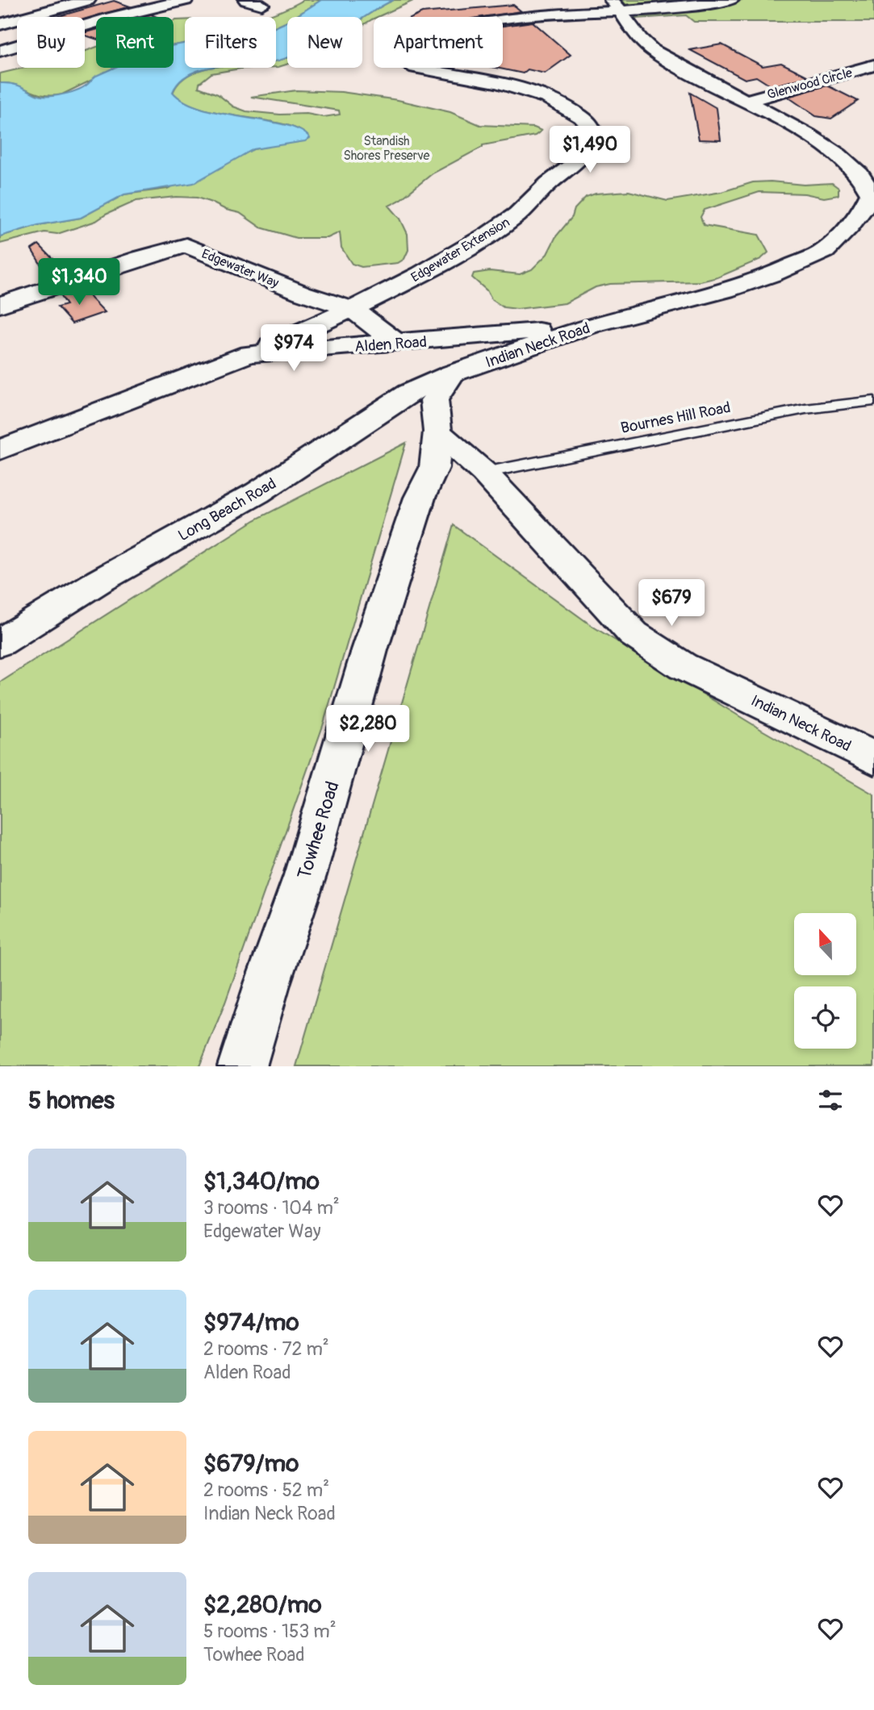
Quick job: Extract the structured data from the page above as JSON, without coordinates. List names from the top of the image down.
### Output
{
  "streets": {
    "street": [
      "Glenwood Circle",
      "Edgewater Extension",
      "Edgewater Way",
      "Alden Road",
      "Indian Neck Road",
      "Long Beach Road",
      "Towhee Road"
    ],
    "lane": ["Bournes Hill Road"]
  },
  "crossings": [
    ["Glenwood Circle", "Indian Neck Road"],
    ["Edgewater Extension", "Edgewater Way"],
    ["Edgewater Extension", "Indian Neck Road"],
    ["Alden Road", "Indian Neck Road"],
    ["Indian Neck Road", "Bournes Hill Road"],
    ["Indian Neck Road", "Long Beach Road"],
    ["Indian Neck Road", "Towhee Road"]
  ],
  "parks": ["Standish Shores Preserve"],
  "north": "top",
  "page": {
    "chip": [
      "Buy",
      "Rent",
      "Filters",
      "New",
      "Apartment"
    ],
    "price": [
      "$1,490",
      "$1,340",
      "$974",
      "$679",
      "$2,280"
    ],
    "heading": "5 homes",
    "list": [
      {
        "name": "$1,340/mo",
        "note": "3 rooms · 104 m² · Edgewater Way"
      },
      {
        "name": "$974/mo",
        "note": "2 rooms · 72 m² · Alden Road"
      },
      {
        "name": "$679/mo",
        "note": "2 rooms · 52 m² · Indian Neck Road"
      },
      {
        "name": "$2,280/mo",
        "note": "5 rooms · 153 m² · Towhee Road"
      }
    ]
  }
}
